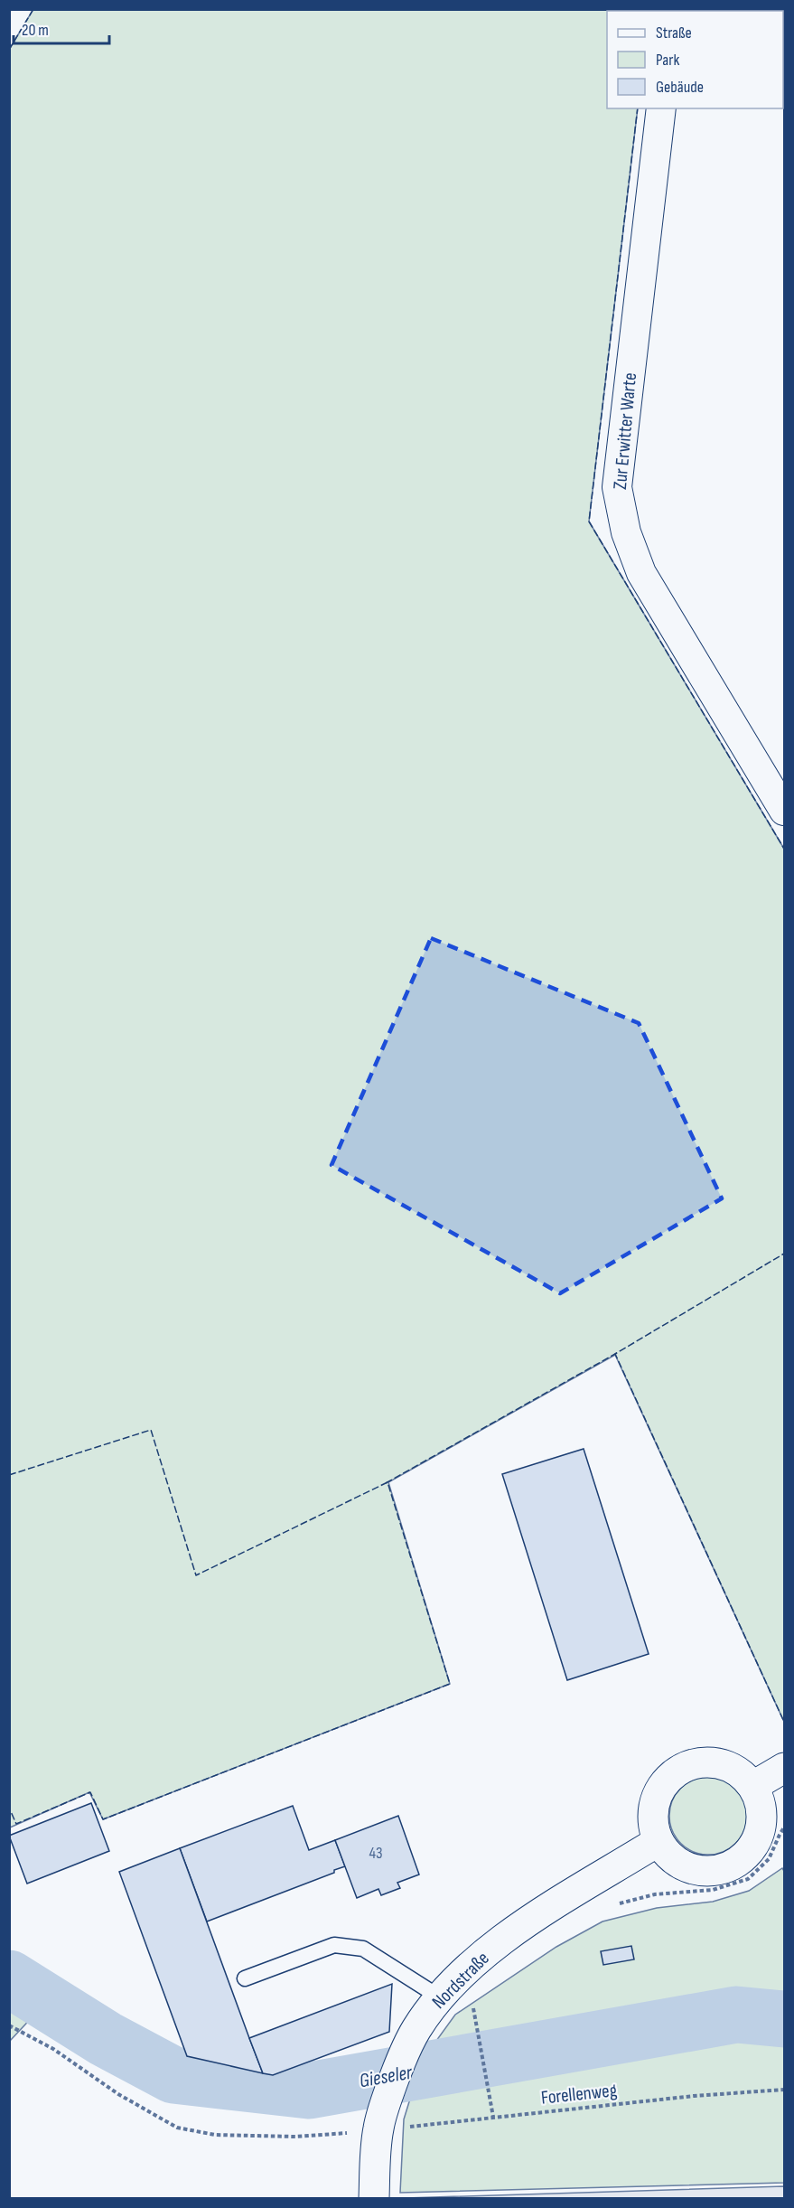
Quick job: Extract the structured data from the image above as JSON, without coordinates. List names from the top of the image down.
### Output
{
  "streets": {
    "street": ["Zur Erwitter Warte", "Nordstraße"],
    "path": ["Forellenweg"]
  },
  "crossings": [
    ["Nordstraße", "Forellenweg"]
  ],
  "water": ["Gieseler"],
  "house_numbers": ["43"],
  "legend": ["Straße", "Park", "Gebäude"],
  "scale_bar": "20 m"
}
